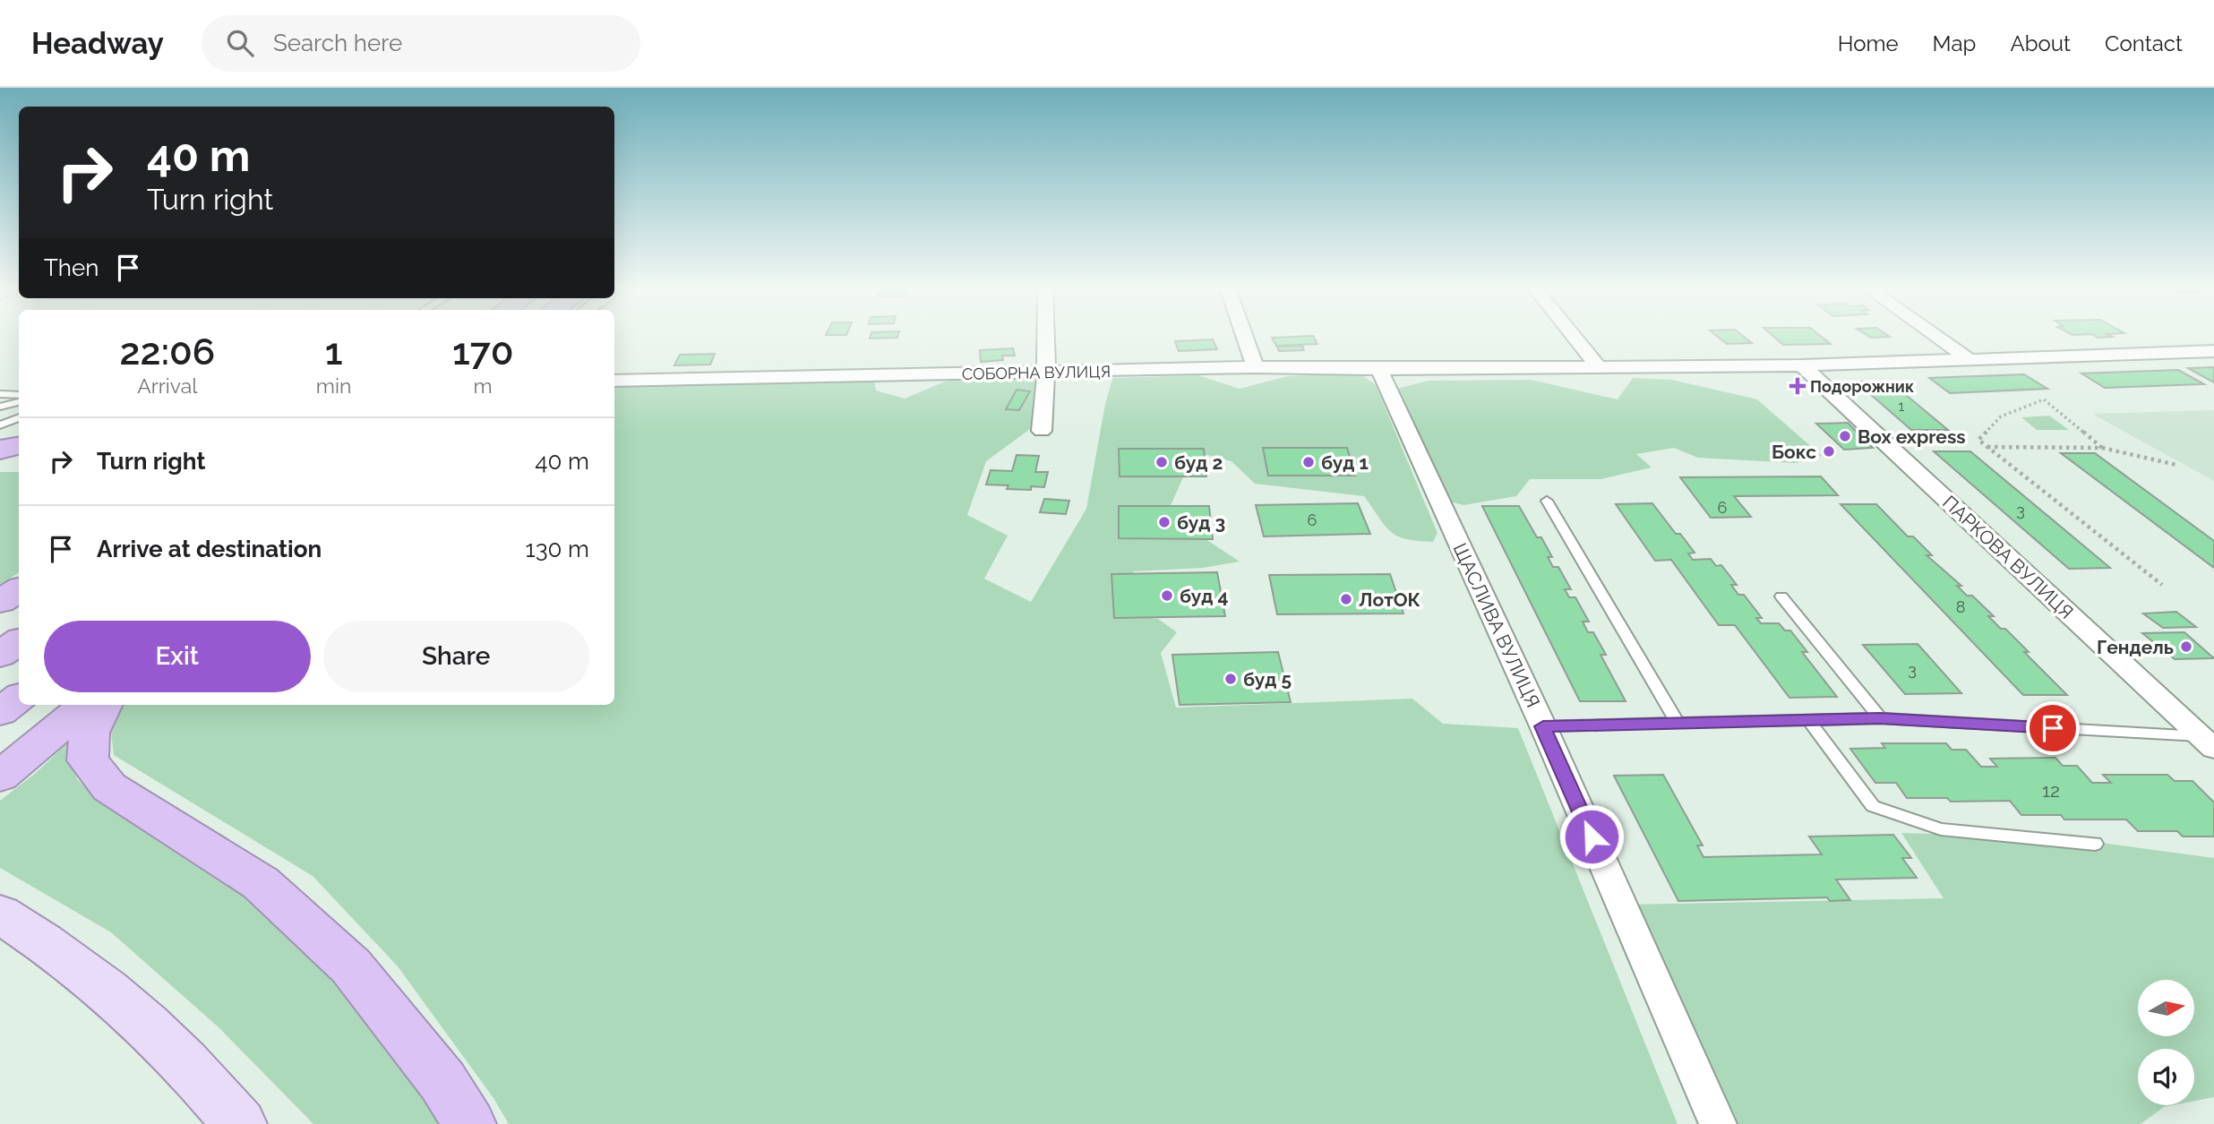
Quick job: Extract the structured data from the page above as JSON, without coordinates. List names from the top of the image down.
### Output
{
  "streets": {
    "street": ["СОБОРНА ВУЛИЦЯ", "ПАРКОВА ВУЛИЦЯ", "ЩАСЛИВА ВУЛИЦЯ"]
  },
  "crossings": [
    ["СОБОРНА ВУЛИЦЯ", "ПАРКОВА ВУЛИЦЯ"],
    ["СОБОРНА ВУЛИЦЯ", "ЩАСЛИВА ВУЛИЦЯ"]
  ],
  "places": {
    "health": ["Подорожник"],
    "other": [
      "Box express",
      "Бокс",
      "буд 2",
      "буд 1",
      "буд 3",
      "буд 4",
      "ЛотОК",
      "Гендель",
      "буд 5"
    ]
  },
  "house_numbers": [
    "1",
    "6",
    "3",
    "6",
    "8",
    "3",
    "12"
  ],
  "north": "right",
  "page": {
    "header": "Headway",
    "search": "Search here",
    "nav": [
      "Home",
      "Map",
      "About",
      "Contact"
    ],
    "turn": ["40 m", "Turn right"],
    "then": "Then",
    "eta": [
      "22:06",
      "Arrival",
      "1",
      "min",
      "170",
      "m"
    ],
    "list": [
      {
        "name": "Turn right",
        "value": "40 m"
      },
      {
        "name": "Arrive at destination",
        "value": "130 m"
      }
    ],
    "buttons": ["Exit", "Share"]
  }
}
